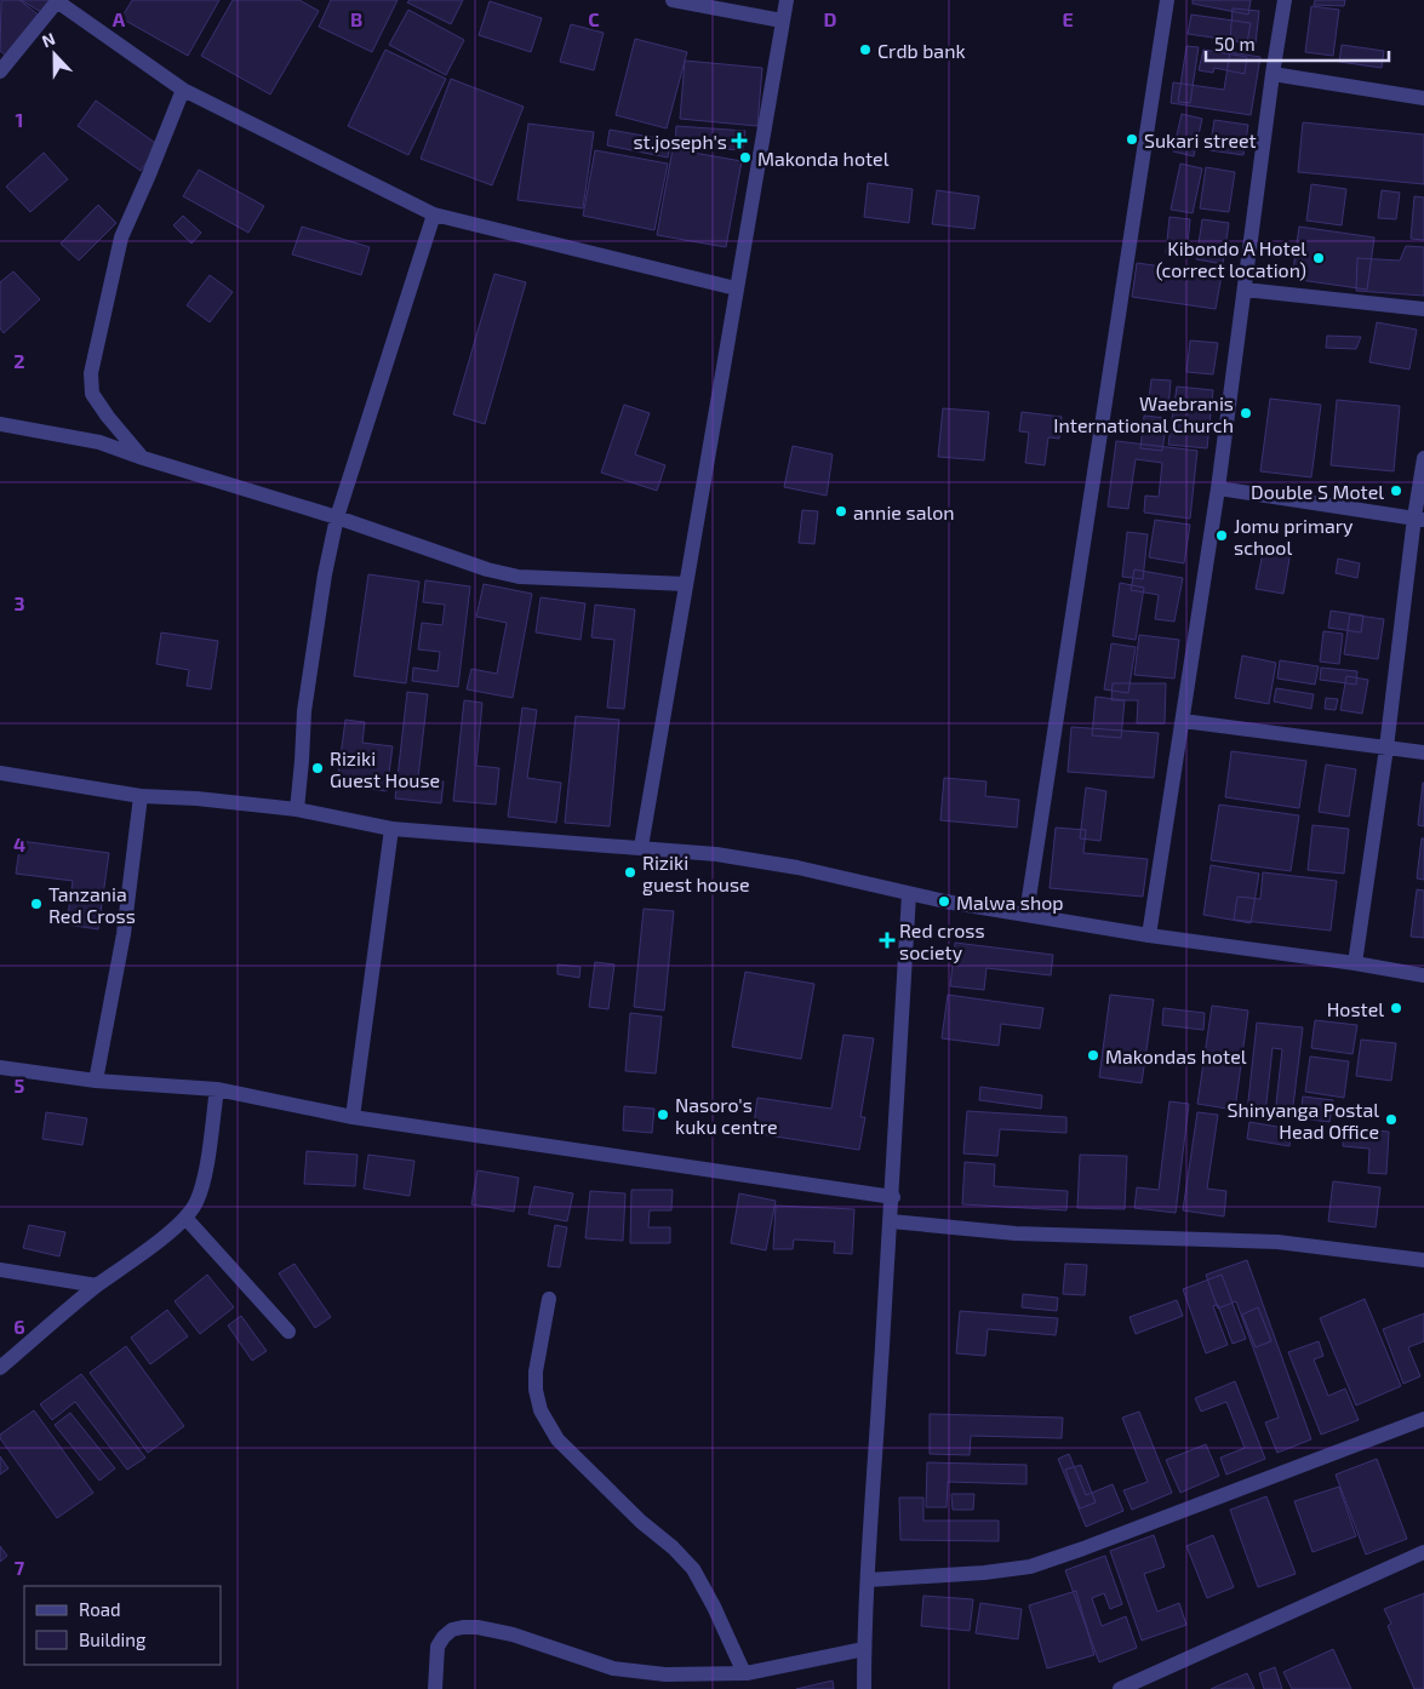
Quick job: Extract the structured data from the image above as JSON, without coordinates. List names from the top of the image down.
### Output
{
  "places": {
    "other": [
      "Crdb bank",
      "Sukari street",
      "Makonda hotel",
      "Kibondo A Hotel (correct location)",
      "Waebranis International Church",
      "Double S Motel",
      "annie salon",
      "Jomu primary school",
      "Riziki Guest House",
      "Riziki guest house",
      "Malwa shop",
      "Tanzania Red Cross",
      "Hostel",
      "Makondas hotel",
      "Nasoro's kuku centre",
      "Shinyanga Postal Head Office"
    ],
    "health": ["st.joseph's", "Red cross society"]
  },
  "legend": ["Road", "Building"],
  "scale_bar": "50 m",
  "north": "top",
  "grid": {
    "columns": [
      "A",
      "B",
      "C",
      "D",
      "E"
    ],
    "rows": [
      "1",
      "2",
      "3",
      "4",
      "5",
      "6",
      "7"
    ]
  }
}
